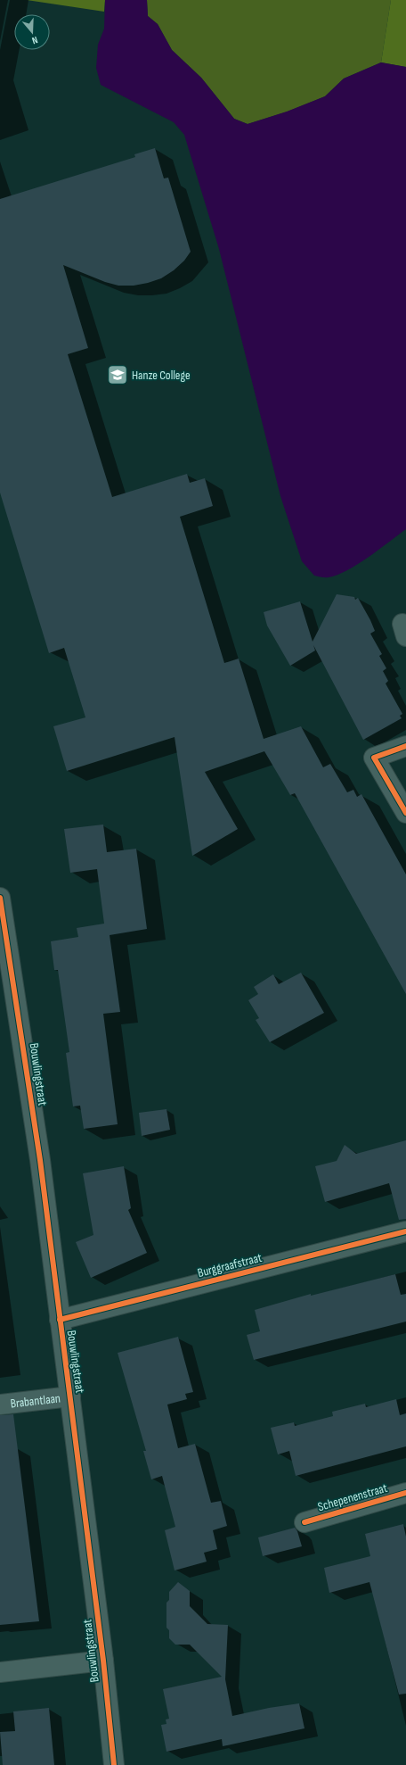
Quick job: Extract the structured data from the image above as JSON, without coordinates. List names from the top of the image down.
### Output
{
  "streets": {
    "street": [
      "Bouwlingstraat",
      "Burggraafstraat",
      "Brabantlaan",
      "Schepenenstraat"
    ]
  },
  "crossings": [
    ["Bouwlingstraat", "Burggraafstraat"],
    ["Bouwlingstraat", "Brabantlaan"]
  ],
  "places": {
    "school or university": ["Hanze College"]
  },
  "north": "bottom"
}
